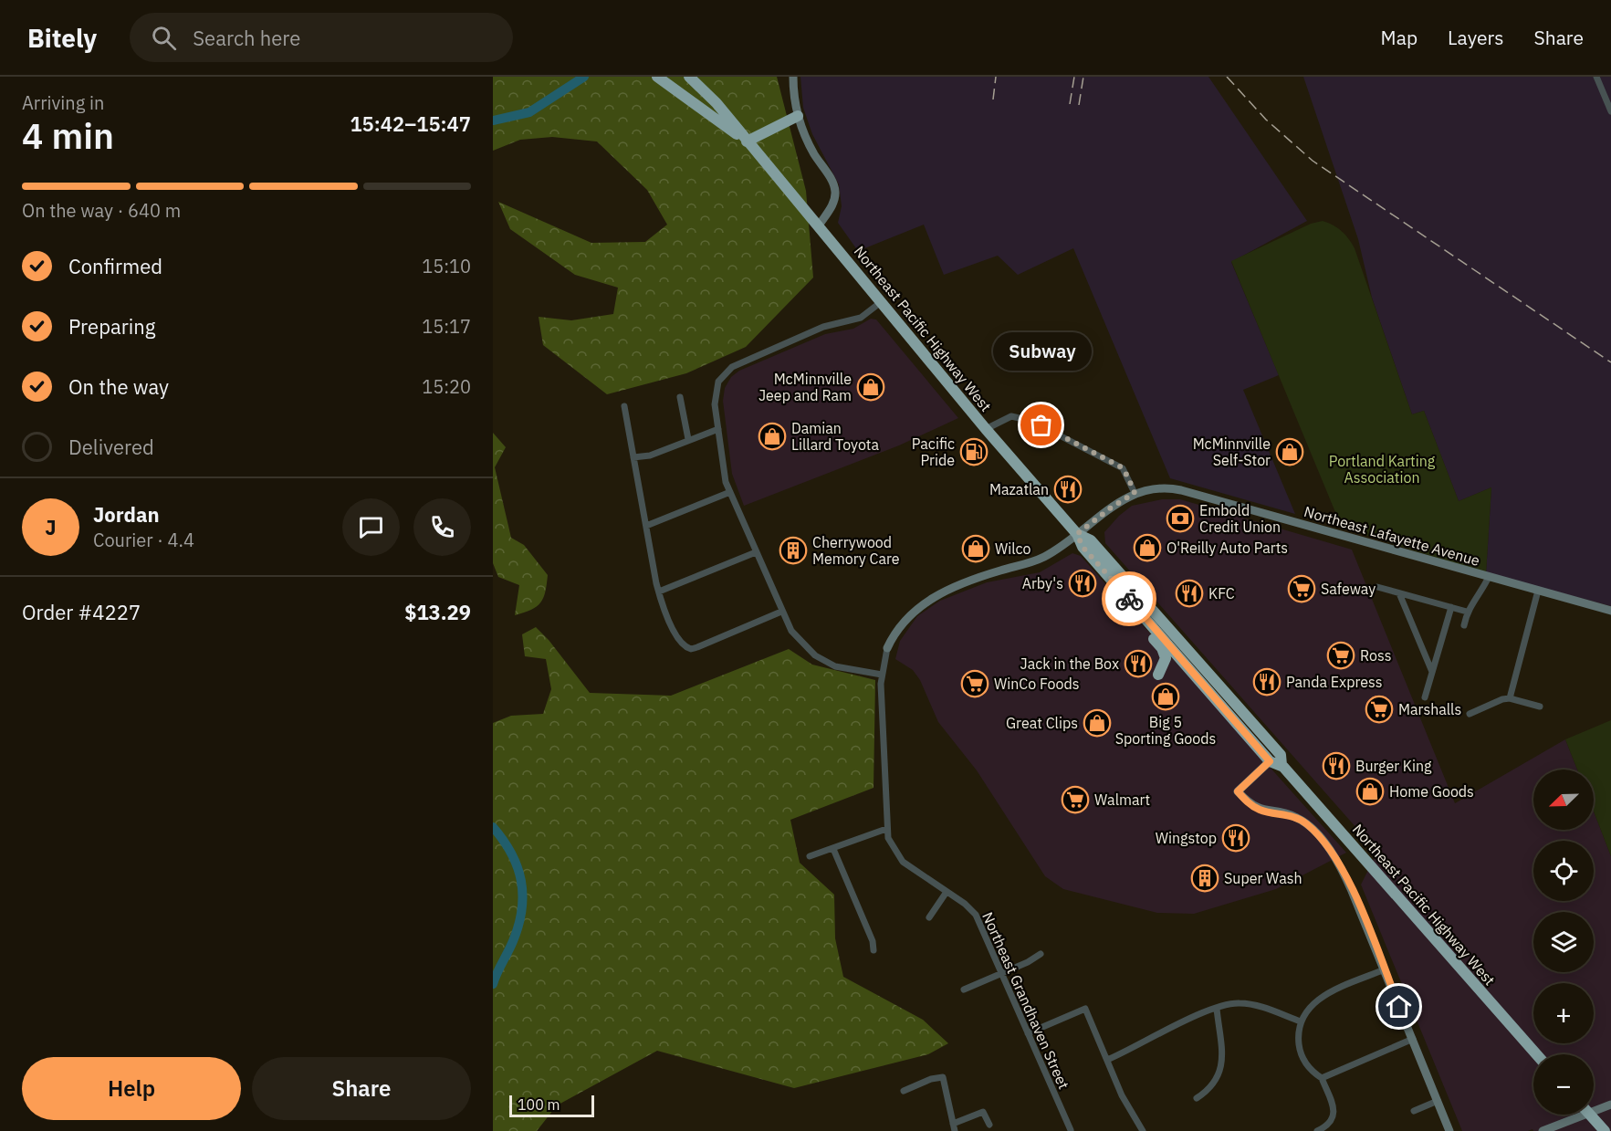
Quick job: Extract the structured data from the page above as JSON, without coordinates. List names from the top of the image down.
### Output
{
  "streets": {
    "highway": ["Northeast Pacific Highway West"],
    "street": ["Northeast Lafayette Avenue", "Northeast Grandhaven Street"]
  },
  "crossings": [
    ["Northeast Pacific Highway West", "Northeast Lafayette Avenue"],
    ["Northeast Lafayette Avenue", "Northeast Grandhaven Street"]
  ],
  "parks": ["Portland Karting Association"],
  "places": {
    "shop": [
      "McMinnville Jeep and Ram",
      "Damian Lillard Toyota",
      "McMinnville Self-Stor",
      "O'Reilly Auto Parts",
      "Wilco",
      "Big 5 Sporting Goods",
      "Great Clips",
      "Home Goods"
    ],
    "other": ["Subway"],
    "fuel station": ["Pacific Pride"],
    "restaurant": [
      "Mazatlan",
      "Arby's",
      "KFC",
      "Jack in the Box",
      "Panda Express",
      "Burger King",
      "Wingstop"
    ],
    "bank": ["Embold Credit Union"],
    "building": ["Cherrywood Memory Care", "Super Wash"],
    "supermarket": [
      "Safeway",
      "Ross",
      "WinCo Foods",
      "Marshalls",
      "Walmart"
    ]
  },
  "scale_bar": "100 m",
  "north": "bottom left",
  "page": {
    "header": "Bitely",
    "search": "Search here",
    "nav": ["Map", "Layers", "Share"],
    "heading": ["4 min", "Arriving in", "15:42–15:47"],
    "panel": [
      "Jordan",
      "Courier · 4.4",
      "Order #4227",
      "$13.29"
    ],
    "bar": "On the way · 640 m",
    "list": [
      ["Confirmed", "15:10"],
      ["Preparing", "15:17"],
      ["On the way", "15:20"],
      "Delivered"
    ],
    "bubble": "Subway",
    "round": "J",
    "map_buttons": ["+", "−"],
    "buttons": ["Help", "Share"],
    "scale": "100 m"
  }
}
